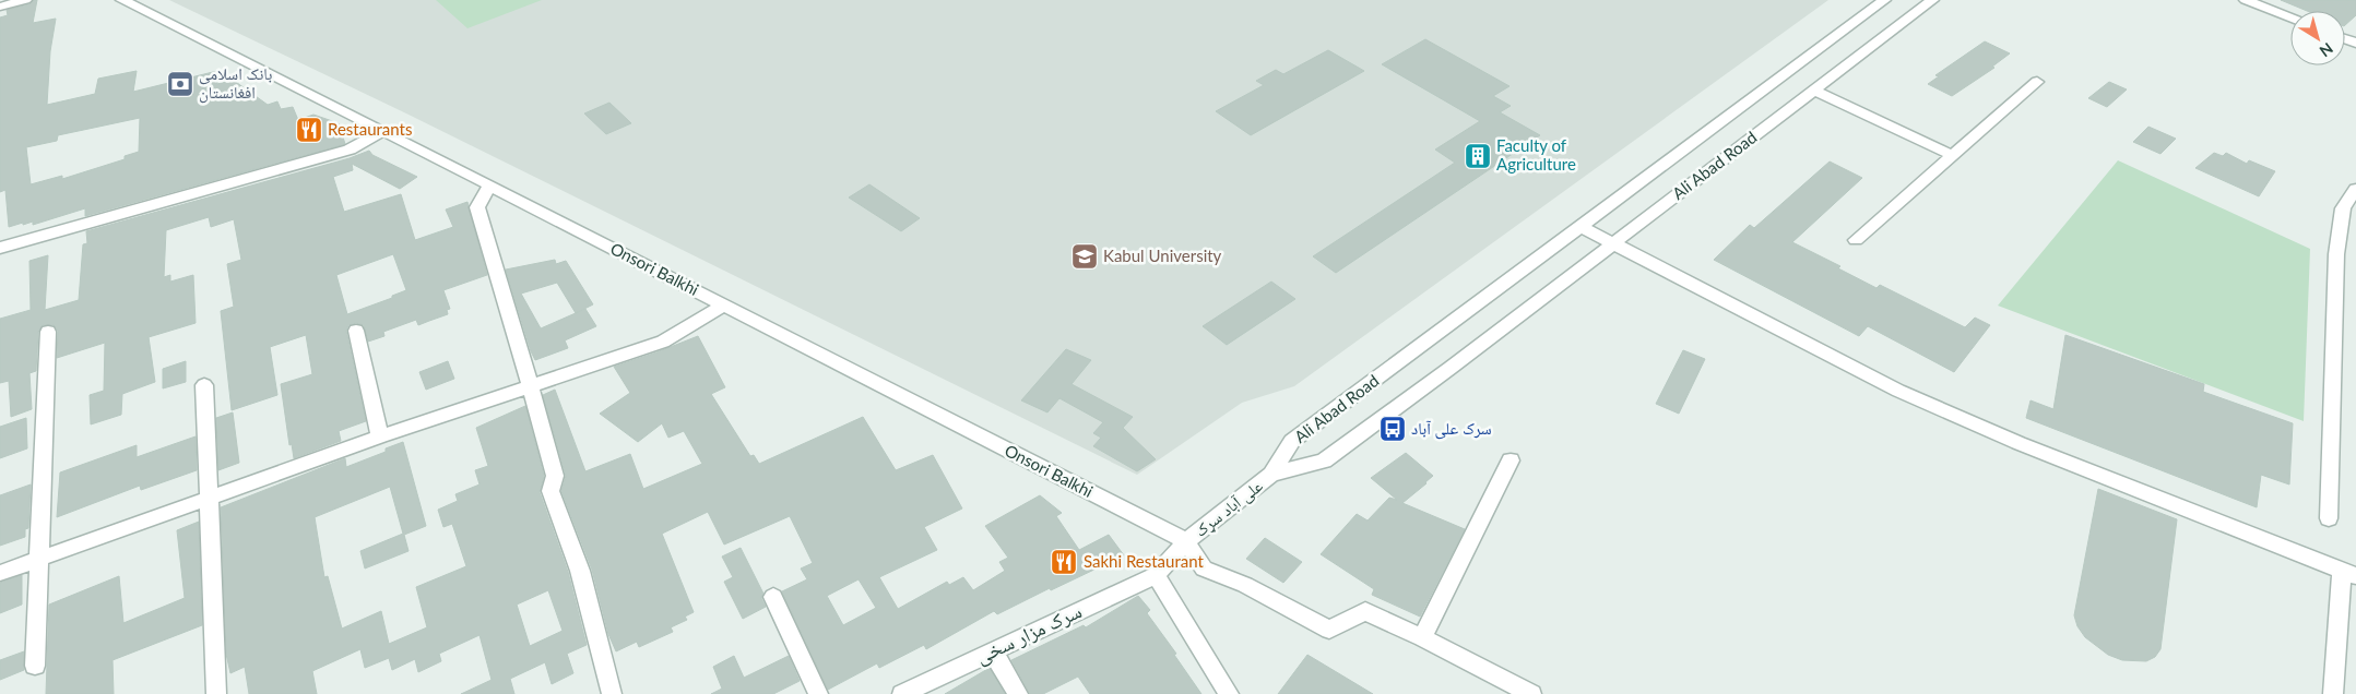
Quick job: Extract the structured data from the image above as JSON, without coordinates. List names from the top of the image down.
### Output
{
  "streets": {
    "street": [
      "Ali Abad Road",
      "Onsori Balkhi",
      "علی آباد سړک",
      "سرک مزار سخی"
    ]
  },
  "crossings": [
    ["Ali Abad Road", "علی آباد سړک"],
    ["Onsori Balkhi", "علی آباد سړک"],
    ["علی آباد سړک", "سرک مزار سخی"]
  ],
  "places": {
    "bank": ["بانک اسلامی افغانستان"],
    "restaurant": ["Restaurants", "Sakhi Restaurant"],
    "building": ["Faculty of Agriculture"],
    "school or university": ["Kabul University"],
    "bus stop": ["سرک علی آباد"]
  },
  "north": "bottom right"
}
